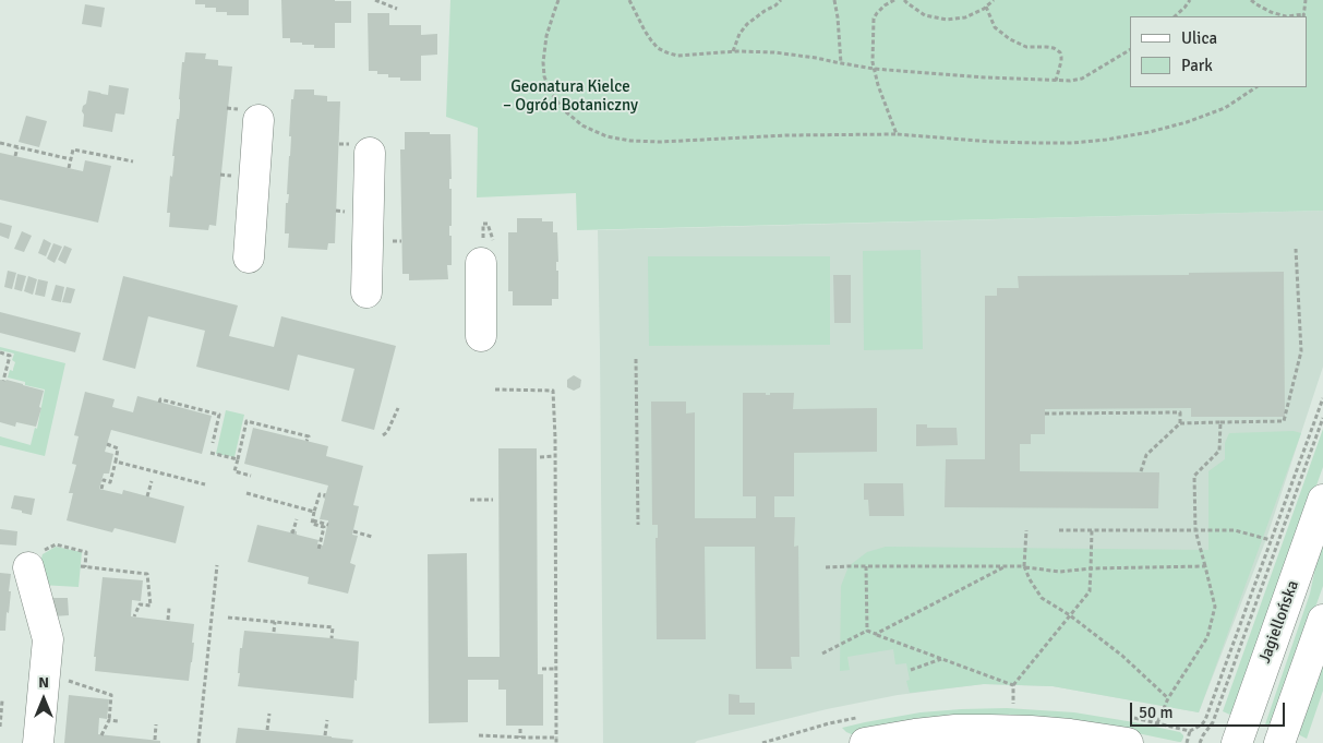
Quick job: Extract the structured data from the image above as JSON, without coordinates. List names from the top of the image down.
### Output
{
  "streets": {
    "street": ["Jagiellońska"]
  },
  "parks": ["Geonatura Kielce – Ogród Botaniczny"],
  "legend": ["Ulica", "Park"],
  "scale_bar": "50 m",
  "north": "top"
}
